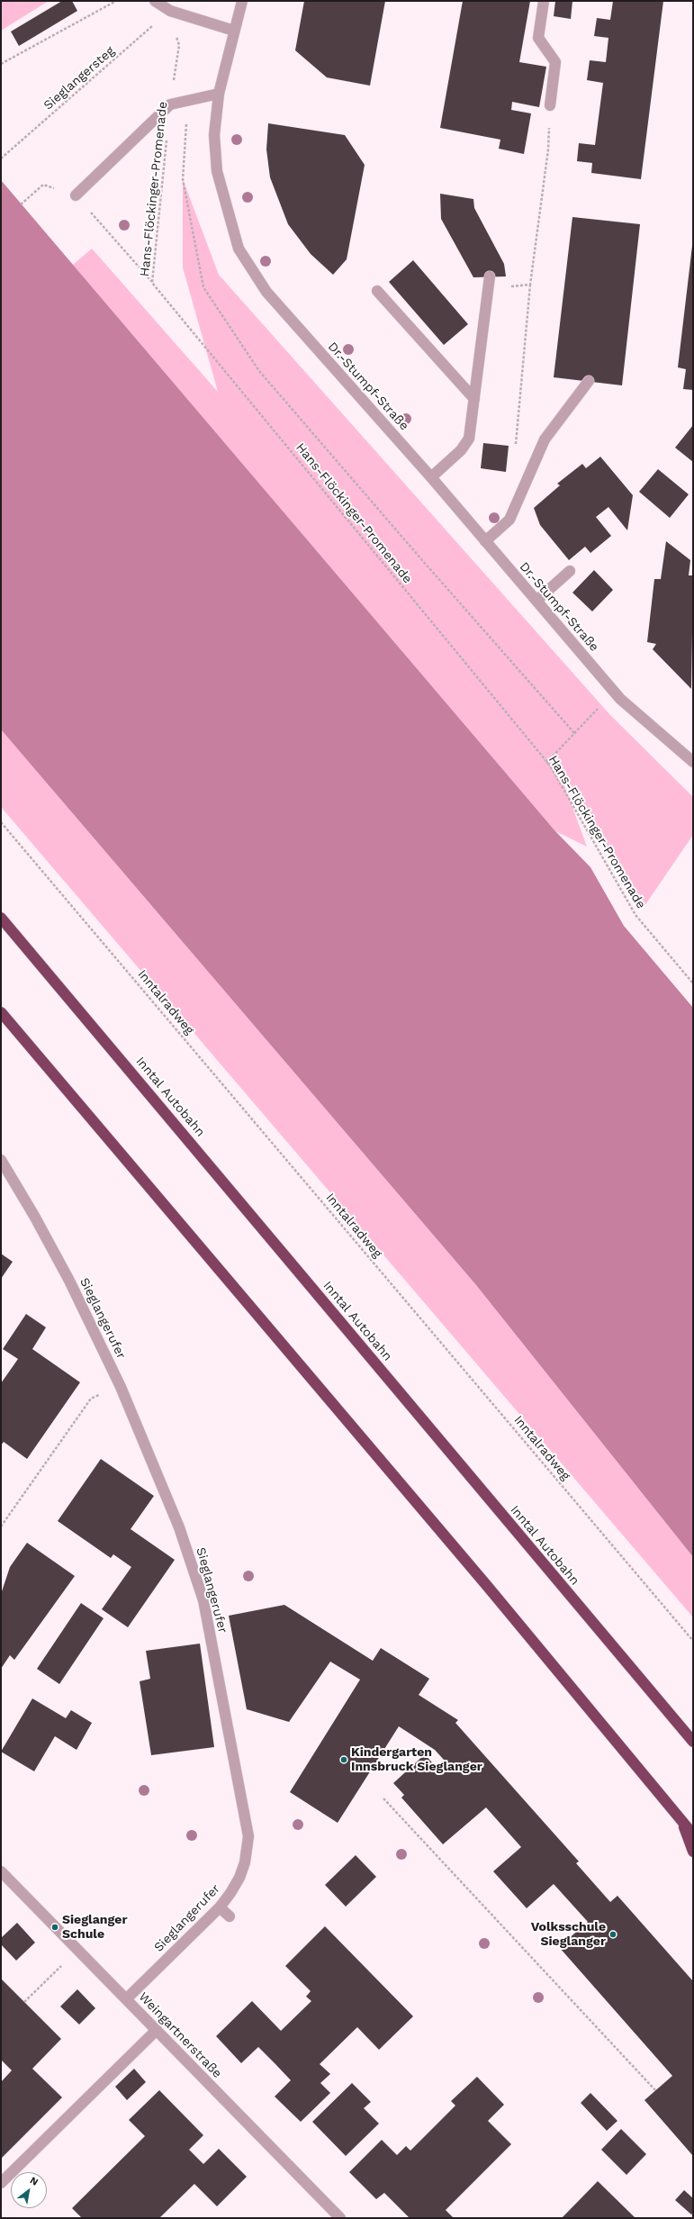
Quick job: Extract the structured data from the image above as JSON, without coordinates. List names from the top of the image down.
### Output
{
  "streets": {
    "highway": ["Inntal Autobahn"],
    "street": ["Dr.-Stumpf-Straße", "Sieglangerufer", "Weingartnerstraße"],
    "path": ["Sieglangersteg", "Hans-Flöckinger-Promenade", "Inntalradweg"]
  },
  "crossings": [
    ["Sieglangersteg", "Hans-Flöckinger-Promenade"],
    ["Sieglangerufer", "Weingartnerstraße"]
  ],
  "places": ["Kindergarten Innsbruck Sieglanger", "Sieglanger Schule", "Volksschule Sieglanger"],
  "north": "top right"
}
